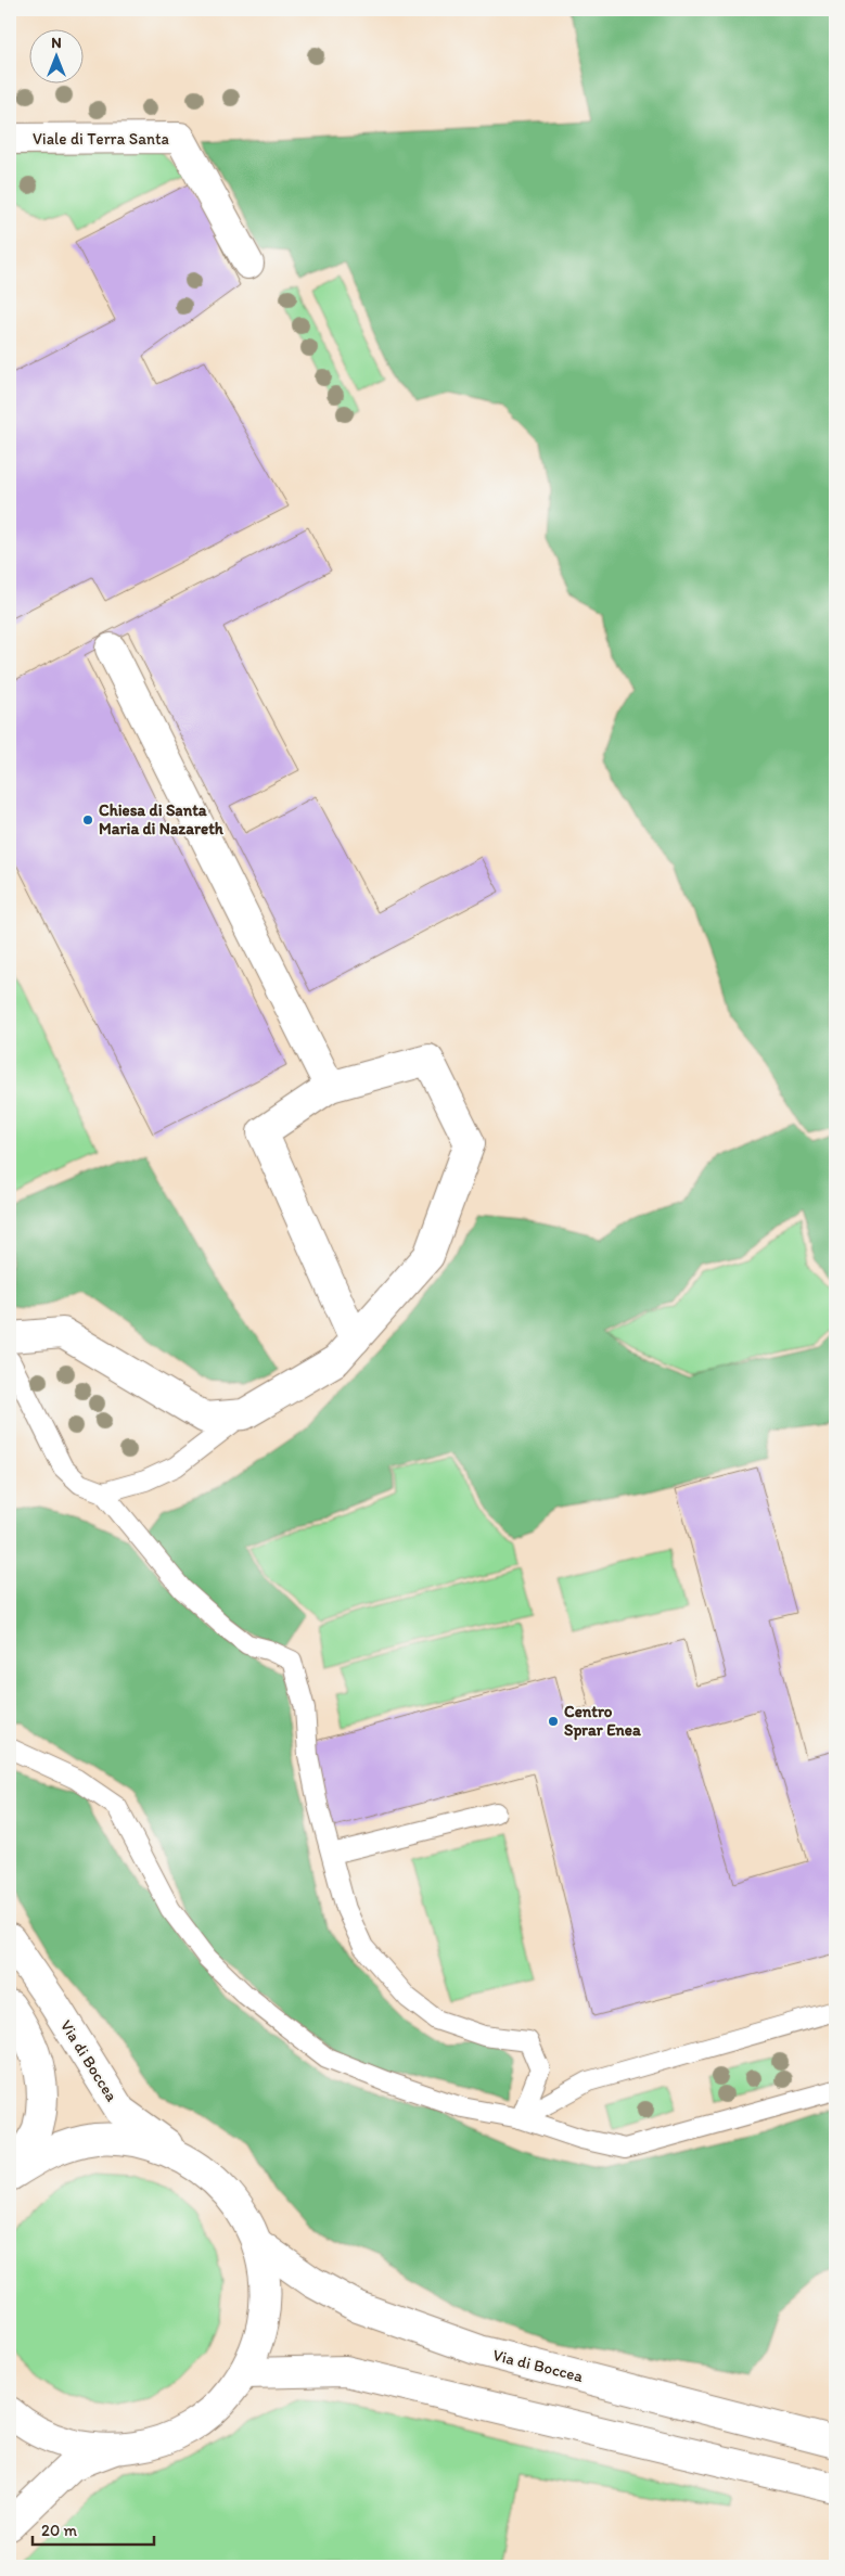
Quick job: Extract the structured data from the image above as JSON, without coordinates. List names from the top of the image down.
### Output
{
  "streets": {
    "main road": ["Viale di Terra Santa", "Via di Boccea"]
  },
  "places": ["Chiesa di Santa Maria di Nazareth", "Centro Sprar Enea"],
  "scale_bar": "20 m",
  "north": "top"
}
